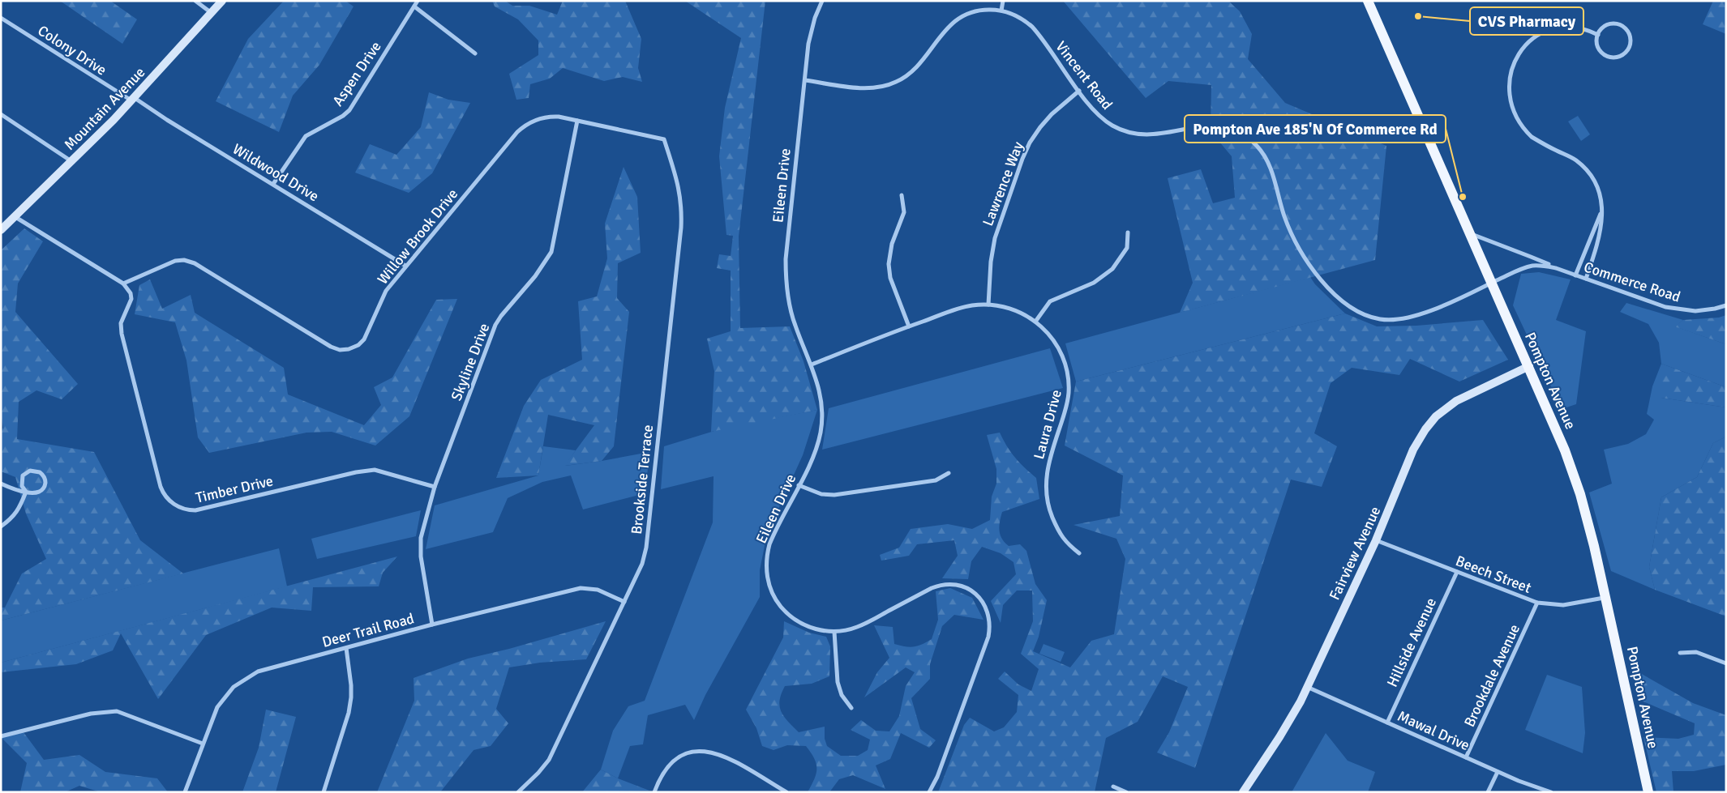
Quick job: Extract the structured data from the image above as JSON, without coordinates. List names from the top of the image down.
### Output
{
  "streets": {
    "main road": ["Mountain Avenue", "Pompton Avenue", "Fairview Avenue"],
    "street": [
      "Colony Drive",
      "Aspen Drive",
      "Vincent Road",
      "Wildwood Drive",
      "Lawrence Way",
      "Eileen Drive",
      "Willow Brook Drive",
      "Commerce Road",
      "Skyline Drive",
      "Laura Drive",
      "Brookside Terrace",
      "Timber Drive",
      "Beech Street",
      "Deer Trail Road",
      "Hillside Avenue",
      "Brookdale Avenue",
      "Mawal Drive"
    ]
  },
  "crossings": [
    ["Colony Drive", "Mountain Avenue"],
    ["Colony Drive", "Wildwood Drive"],
    ["Aspen Drive", "Wildwood Drive"],
    ["Vincent Road", "Lawrence Way"],
    ["Vincent Road", "Eileen Drive"],
    ["Vincent Road", "Commerce Road"],
    ["Vincent Road", "Pompton Avenue"],
    ["Mountain Avenue", "Wildwood Drive"],
    ["Wildwood Drive", "Willow Brook Drive"],
    ["Lawrence Way", "Laura Drive"],
    ["Eileen Drive", "Laura Drive"],
    ["Willow Brook Drive", "Skyline Drive"],
    ["Willow Brook Drive", "Brookside Terrace"],
    ["Willow Brook Drive", "Timber Drive"],
    ["Commerce Road", "Pompton Avenue"],
    ["Skyline Drive", "Timber Drive"],
    ["Skyline Drive", "Deer Trail Road"],
    ["Pompton Avenue", "Fairview Avenue"],
    ["Pompton Avenue", "Beech Street"],
    ["Brookside Terrace", "Deer Trail Road"],
    ["Fairview Avenue", "Beech Street"],
    ["Fairview Avenue", "Mawal Drive"],
    ["Beech Street", "Hillside Avenue"],
    ["Beech Street", "Brookdale Avenue"],
    ["Hillside Avenue", "Mawal Drive"],
    ["Brookdale Avenue", "Mawal Drive"]
  ],
  "places": ["CVS Pharmacy", "Pompton Ave 185'N Of Commerce Rd"]
}
